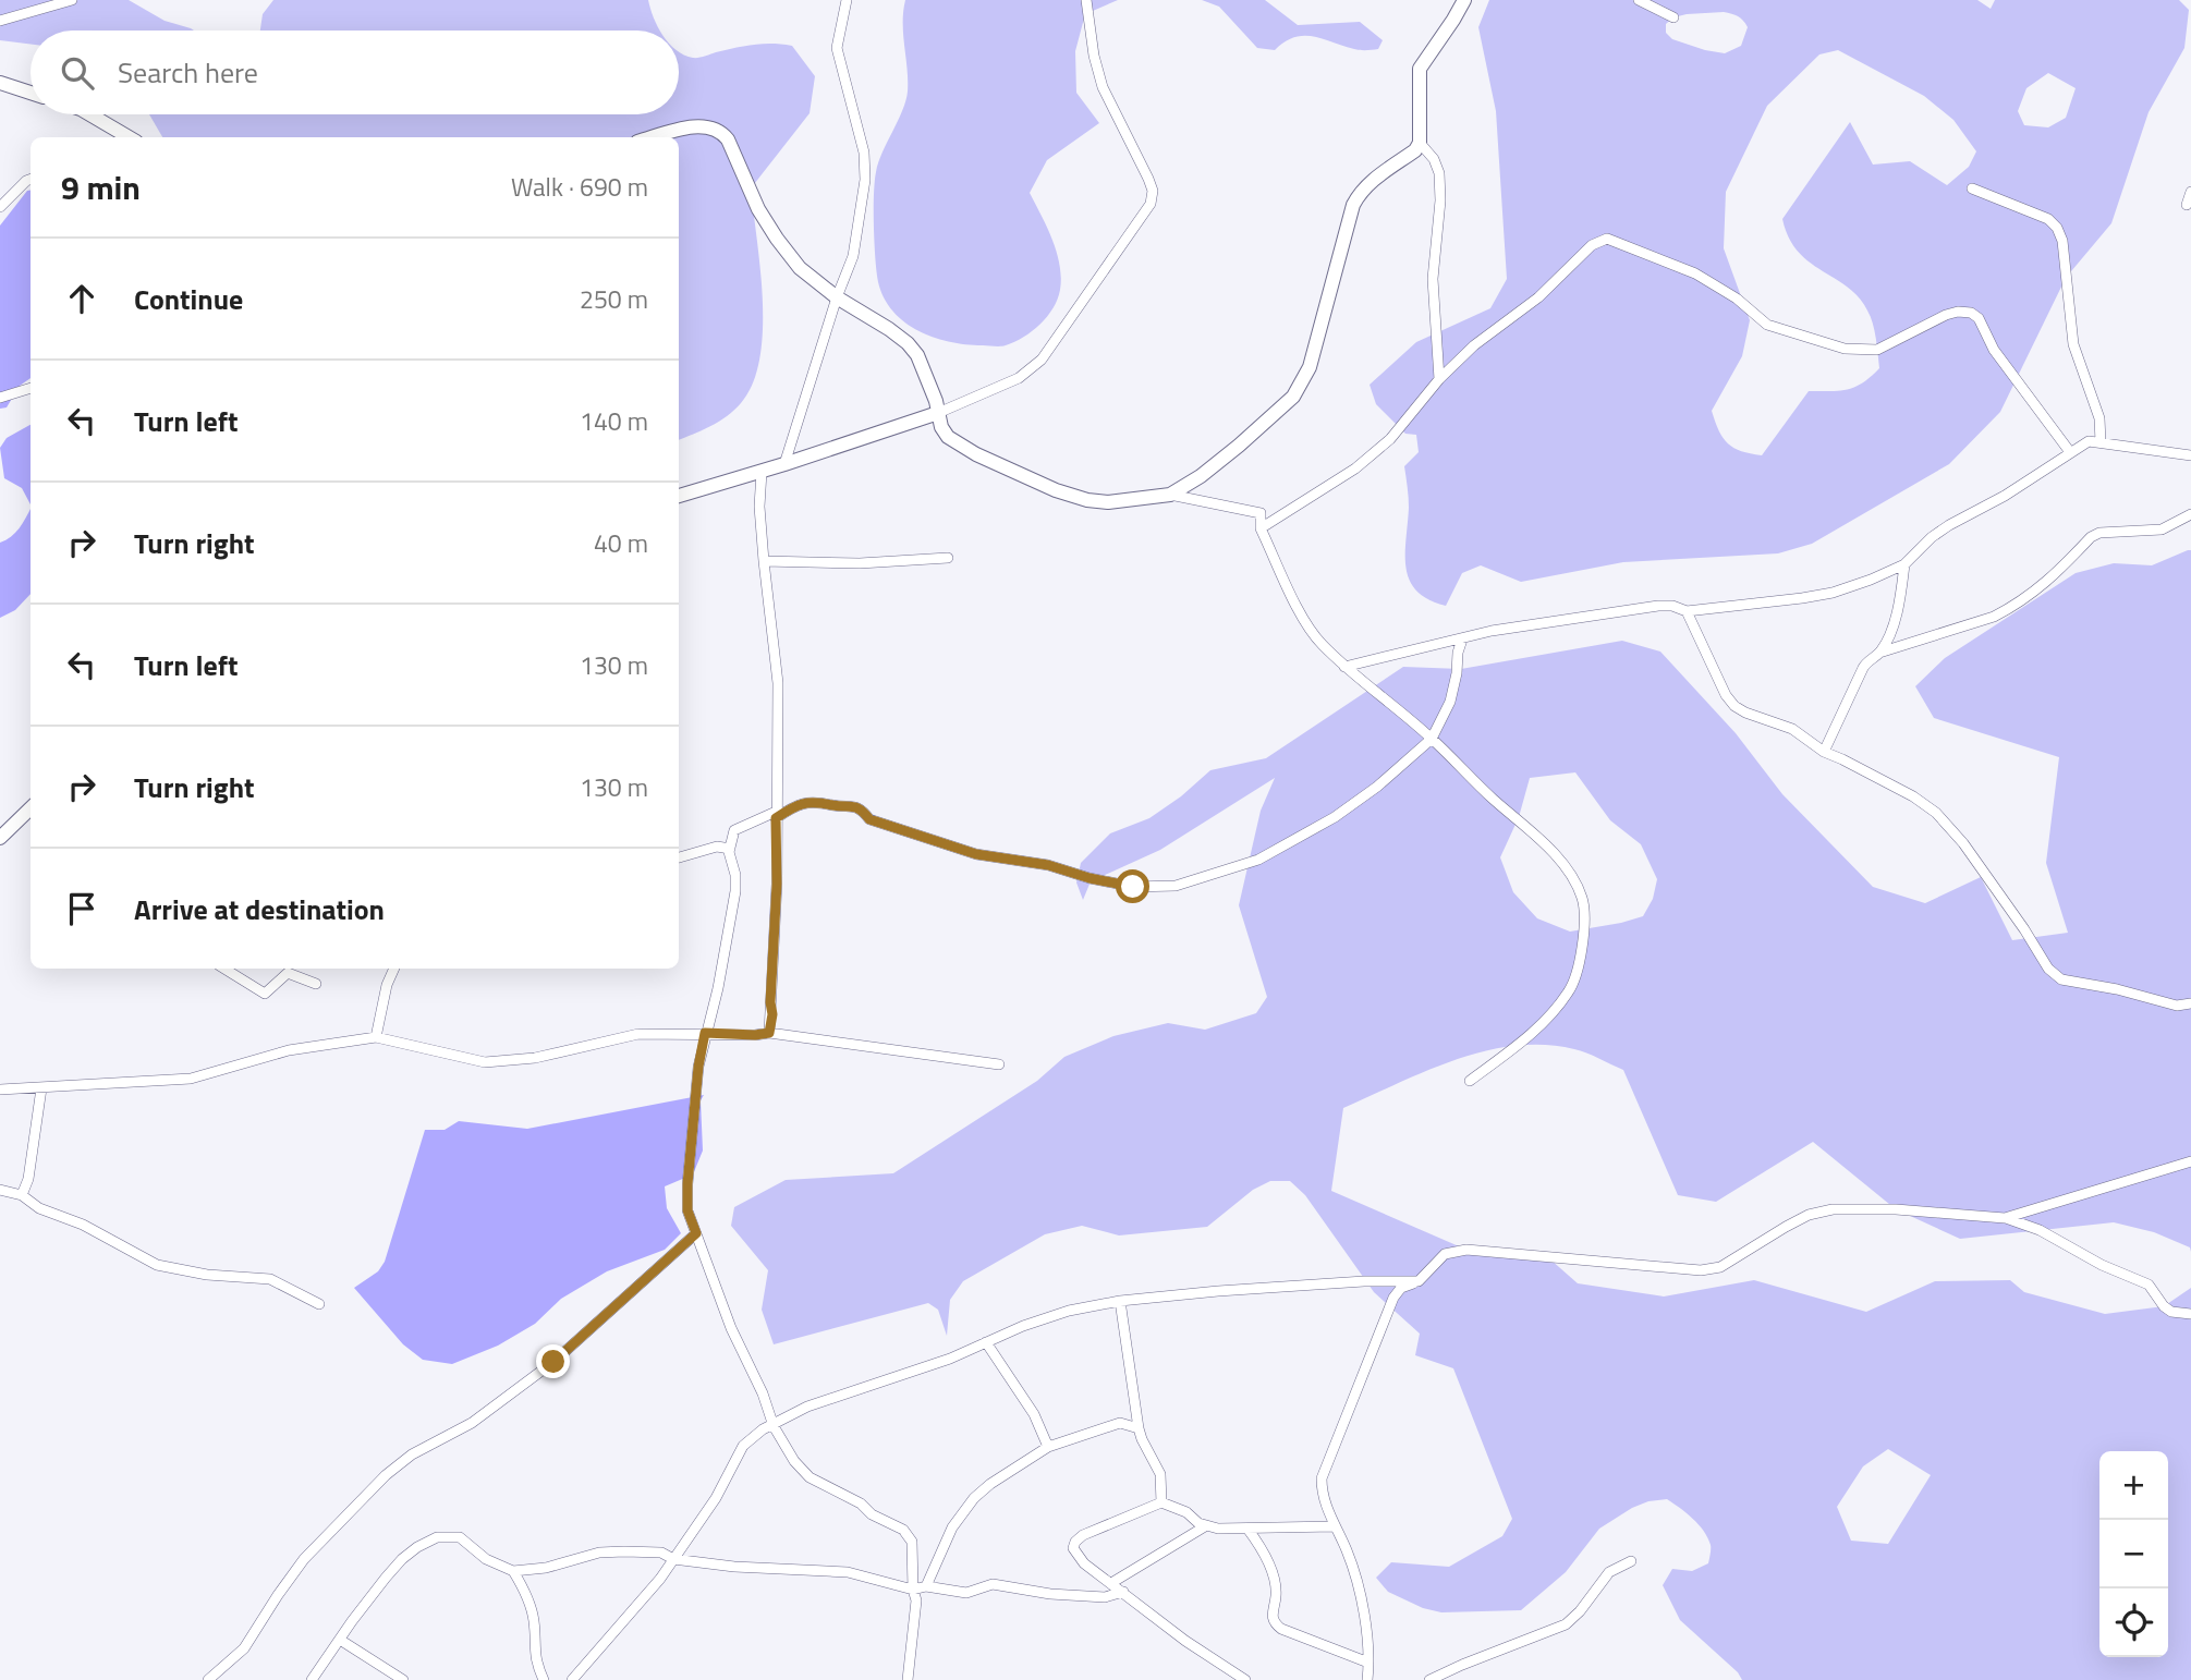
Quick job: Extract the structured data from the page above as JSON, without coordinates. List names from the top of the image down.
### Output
{
  "page": {
    "search": "Search here",
    "heading": ["9 min", "Walk · 690 m"],
    "list": [
      ["Continue", "250 m"],
      ["Turn left", "140 m"],
      ["Turn right", "40 m"],
      ["Turn left", "130 m"],
      ["Turn right", "130 m"],
      "Arrive at destination"
    ],
    "map_buttons": ["+", "−"]
  }
}
